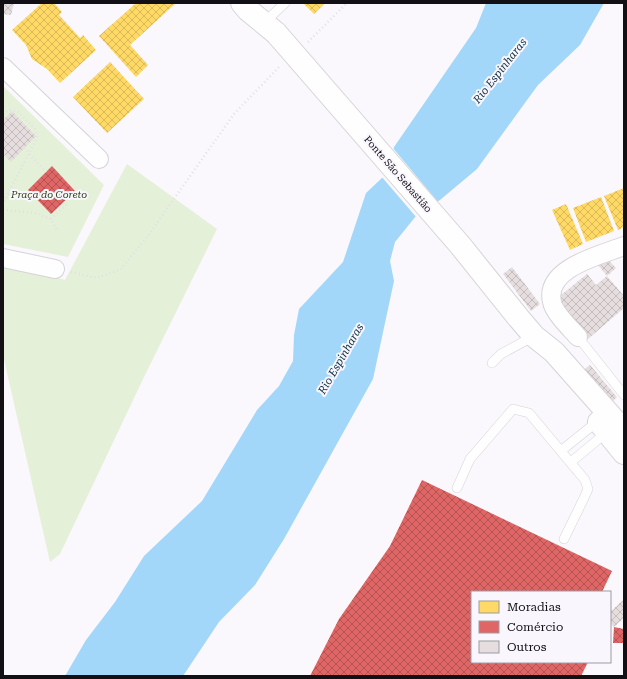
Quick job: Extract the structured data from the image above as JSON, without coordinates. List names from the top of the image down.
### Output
{
  "streets": {
    "main road": ["Ponte São Sebastião"]
  },
  "water": ["Rio Espinharas"],
  "parks": ["Praça do Coreto"],
  "legend": ["Moradias", "Comércio", "Outros"]
}
